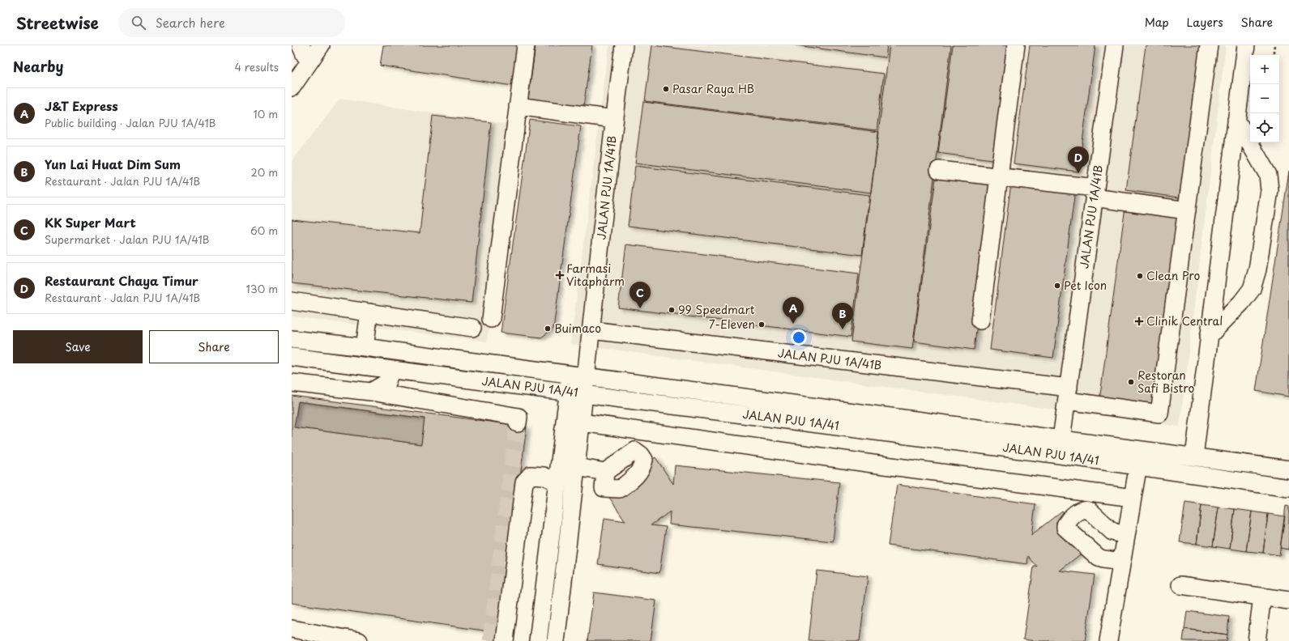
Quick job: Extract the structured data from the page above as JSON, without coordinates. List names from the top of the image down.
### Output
{
  "streets": {
    "street": ["JALAN PJU 1A/41B", "JALAN PJU 1A/41"]
  },
  "crossings": [
    ["JALAN PJU 1A/41B", "JALAN PJU 1A/41"]
  ],
  "places": {
    "other": [
      "Pasar Raya HB",
      "Clean Pro",
      "Pet Icon",
      "99 Speedmart",
      "7-Eleven",
      "Buimaco",
      "Restoran Safi Bistro"
    ],
    "health": ["Farmasi Vitapharm", "Clinik Central"]
  },
  "page": {
    "header": "Streetwise",
    "search": "Search here",
    "nav": ["Map", "Layers", "Share"],
    "heading": ["Nearby", "4 results"],
    "map_buttons": ["+", "−"],
    "list": [
      {
        "mark": "A",
        "name": "J&T Express",
        "note": "Public building · Jalan PJU 1A/41B",
        "value": "10 m"
      },
      {
        "mark": "B",
        "name": "Yun Lai Huat Dim Sum",
        "note": "Restaurant · Jalan PJU 1A/41B",
        "value": "20 m"
      },
      {
        "mark": "C",
        "name": "KK Super Mart",
        "note": "Supermarket · Jalan PJU 1A/41B",
        "value": "60 m"
      },
      {
        "mark": "D",
        "name": "Restaurant Chaya Timur",
        "note": "Restaurant · Jalan PJU 1A/41B",
        "value": "130 m"
      }
    ],
    "pins": [
      "D",
      "C",
      "A",
      "B"
    ],
    "buttons": ["Save", "Share"]
  }
}
